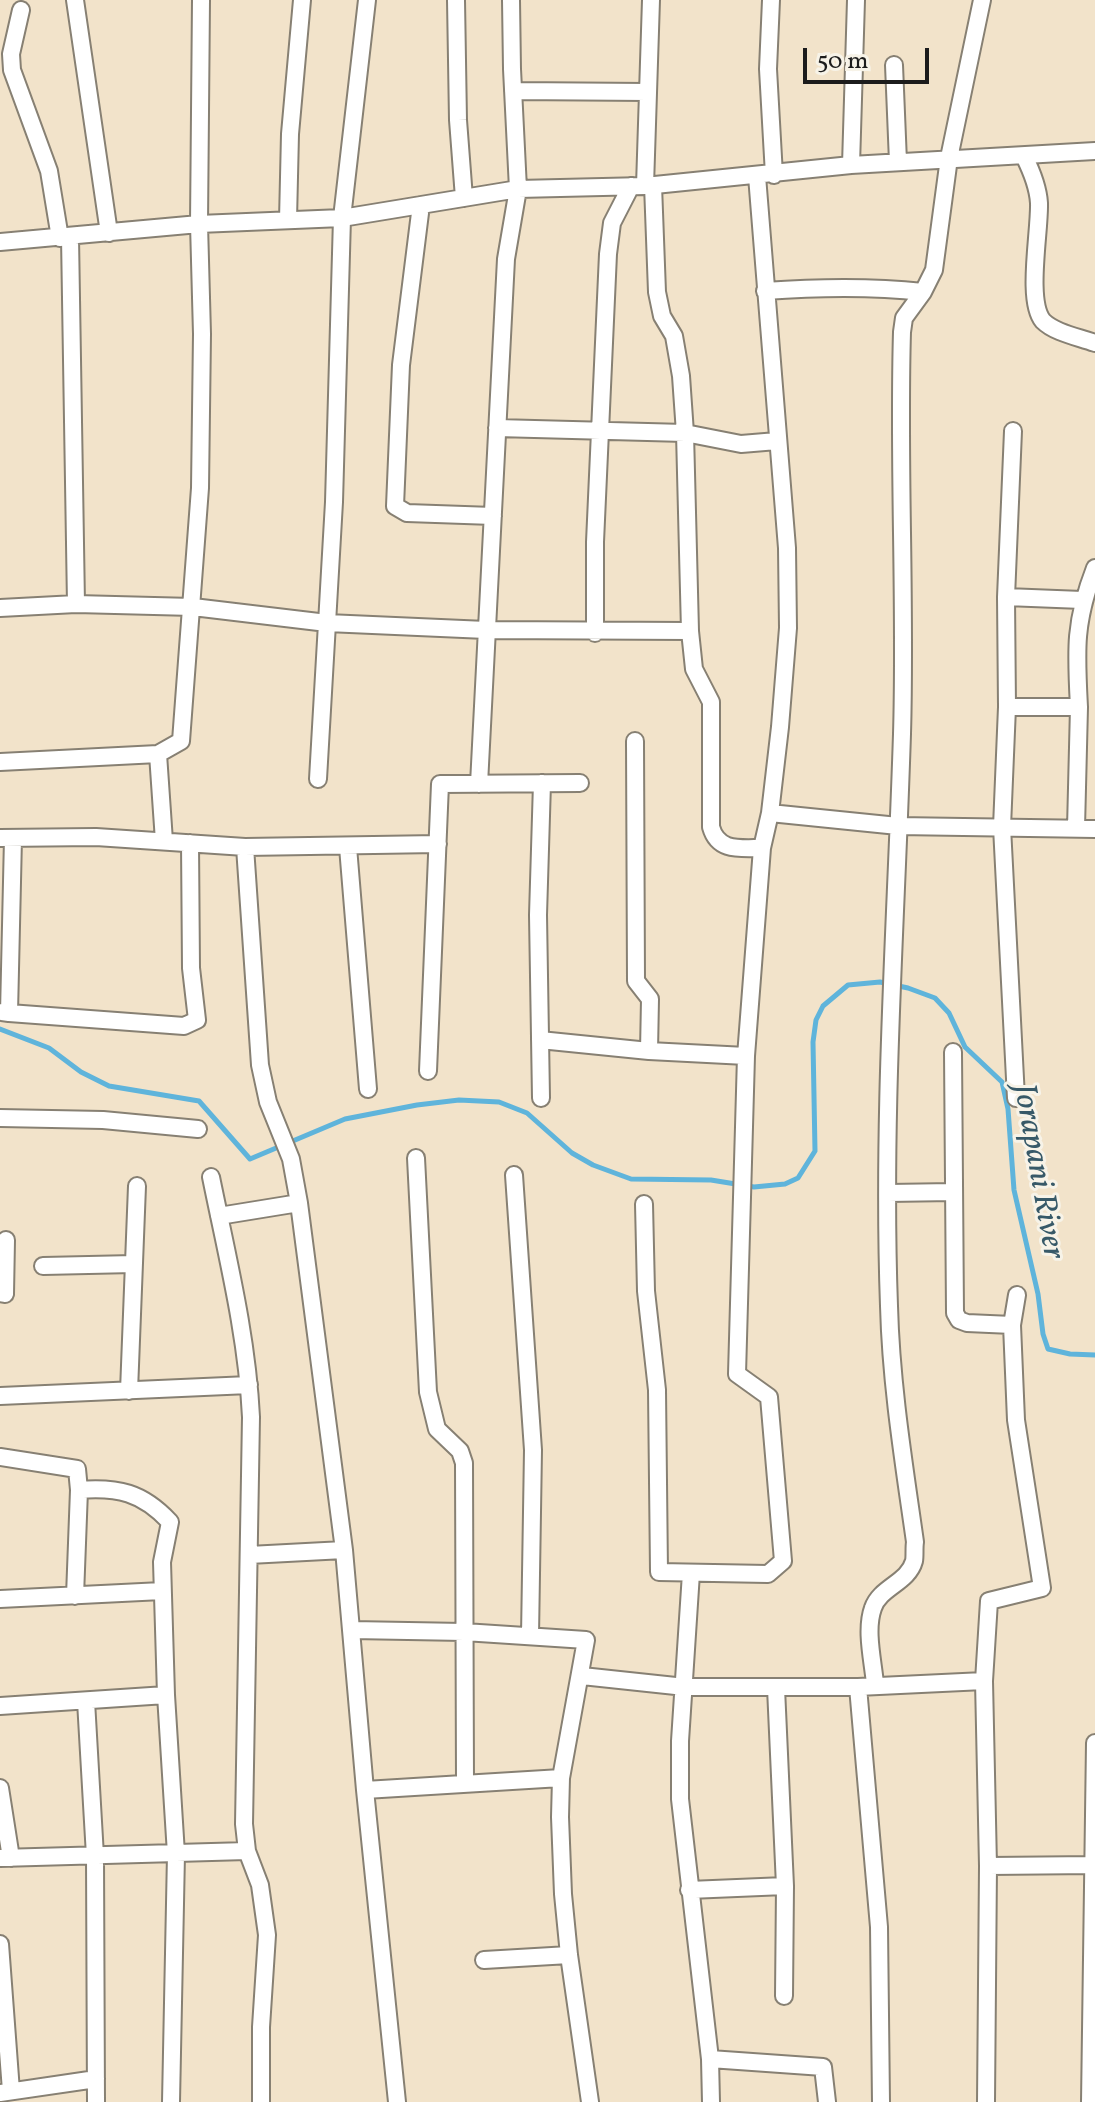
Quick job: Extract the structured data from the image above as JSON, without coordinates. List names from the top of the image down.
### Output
{
  "water": ["Jorapani River"],
  "scale_bar": "50 m"
}
